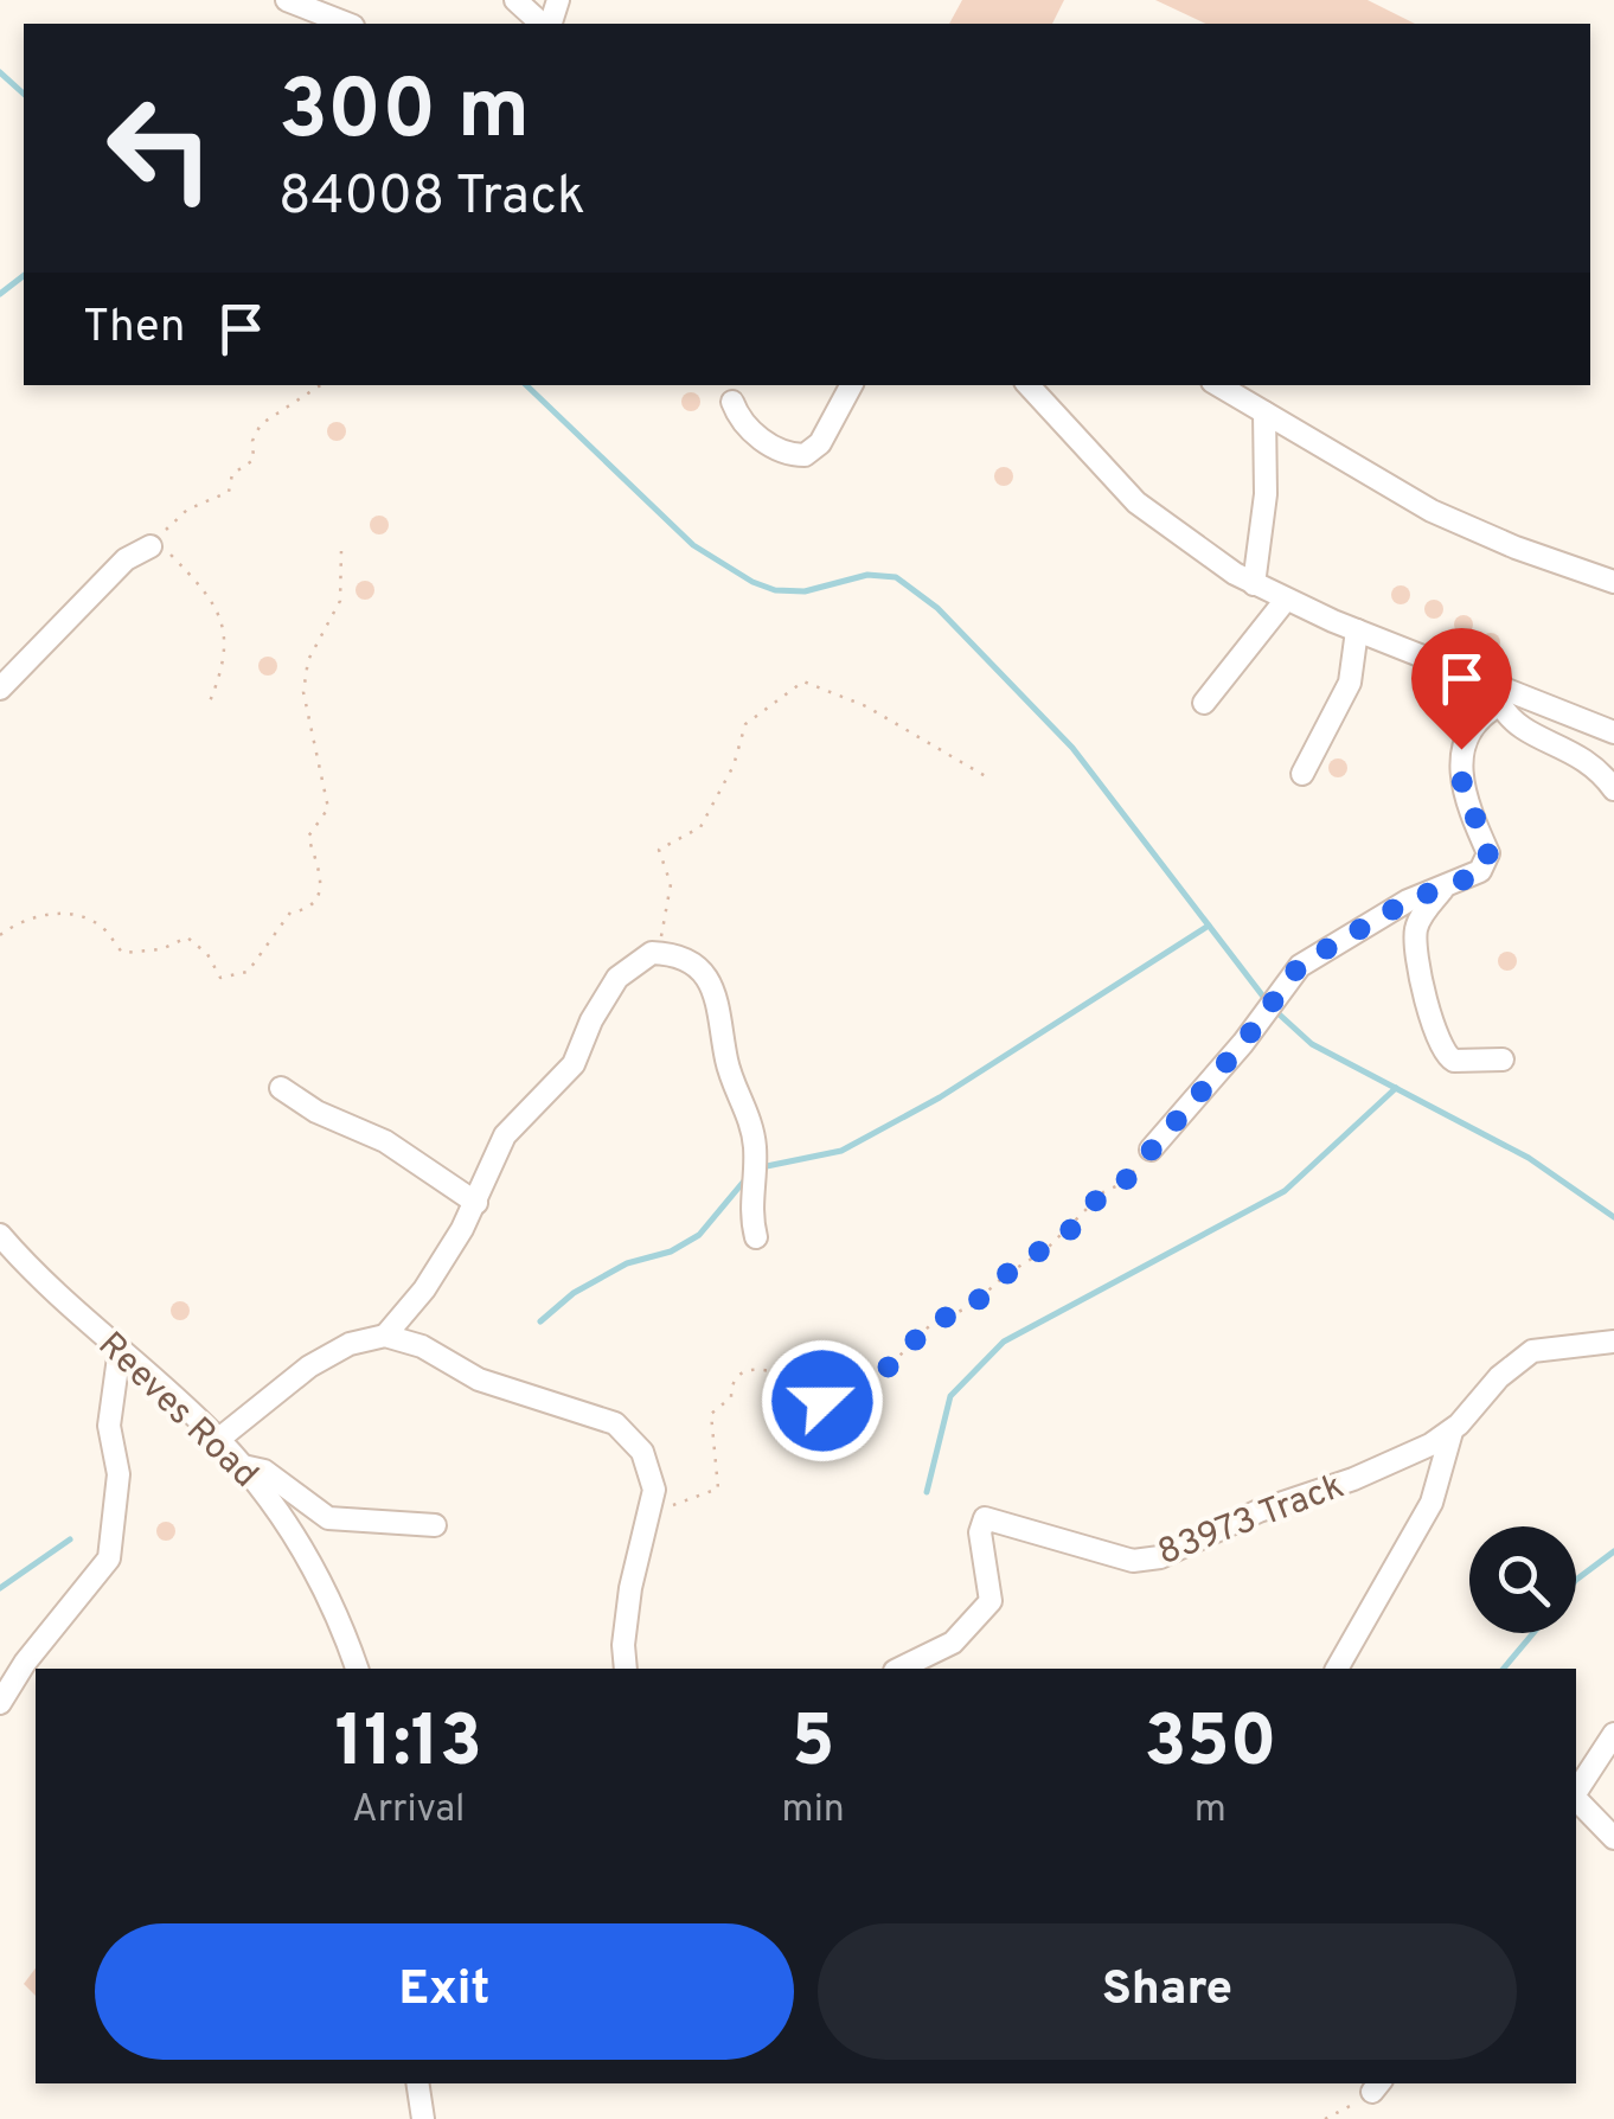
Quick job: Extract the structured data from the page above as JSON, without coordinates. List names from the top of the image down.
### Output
{
  "streets": {
    "street": ["Reeves Road", "83973 Track"]
  },
  "page": {
    "turn": ["300 m", "84008 Track"],
    "then": "Then",
    "eta": [
      "11:13",
      "Arrival",
      "5",
      "min",
      "350",
      "m"
    ],
    "buttons": ["Exit", "Share"]
  }
}
